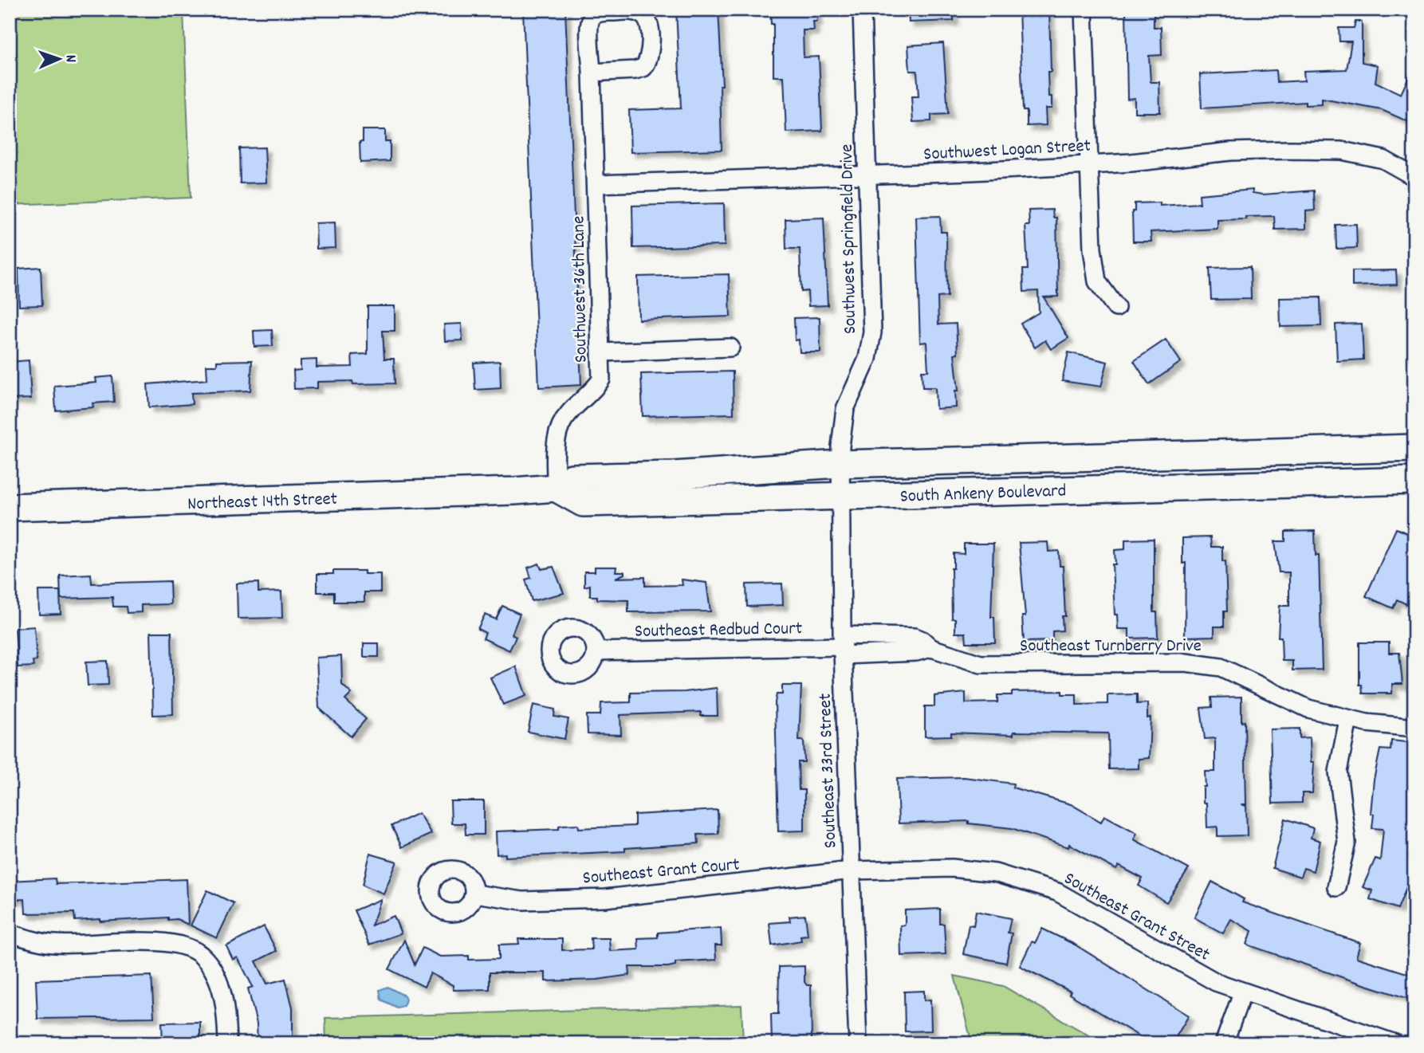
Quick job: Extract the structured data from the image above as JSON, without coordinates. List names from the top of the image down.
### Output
{
  "streets": {
    "main road": ["South Ankeny Boulevard", "Northeast 14th Street"],
    "street": [
      "Southwest Logan Street",
      "Southwest Springfield Drive",
      "Southwest 36th Lane",
      "Southeast Redbud Court",
      "Southeast Turnberry Drive",
      "Southeast 33rd Street",
      "Southeast Grant Court",
      "Southeast Grant Street"
    ]
  },
  "crossings": [
    ["Southwest Logan Street", "Southwest Springfield Drive"],
    ["Southwest Logan Street", "Southwest 36th Lane"],
    ["Southwest Springfield Drive", "South Ankeny Boulevard"],
    ["Southwest Springfield Drive", "Southeast 33rd Street"],
    ["Southwest 36th Lane", "South Ankeny Boulevard"],
    ["South Ankeny Boulevard", "Northeast 14th Street"],
    ["South Ankeny Boulevard", "Southeast 33rd Street"],
    ["Southeast Redbud Court", "Southeast Turnberry Drive"],
    ["Southeast Redbud Court", "Southeast 33rd Street"],
    ["Southeast Turnberry Drive", "Southeast 33rd Street"],
    ["Southeast 33rd Street", "Southeast Grant Court"],
    ["Southeast 33rd Street", "Southeast Grant Street"],
    ["Southeast Grant Court", "Southeast Grant Street"]
  ],
  "north": "right"
}
